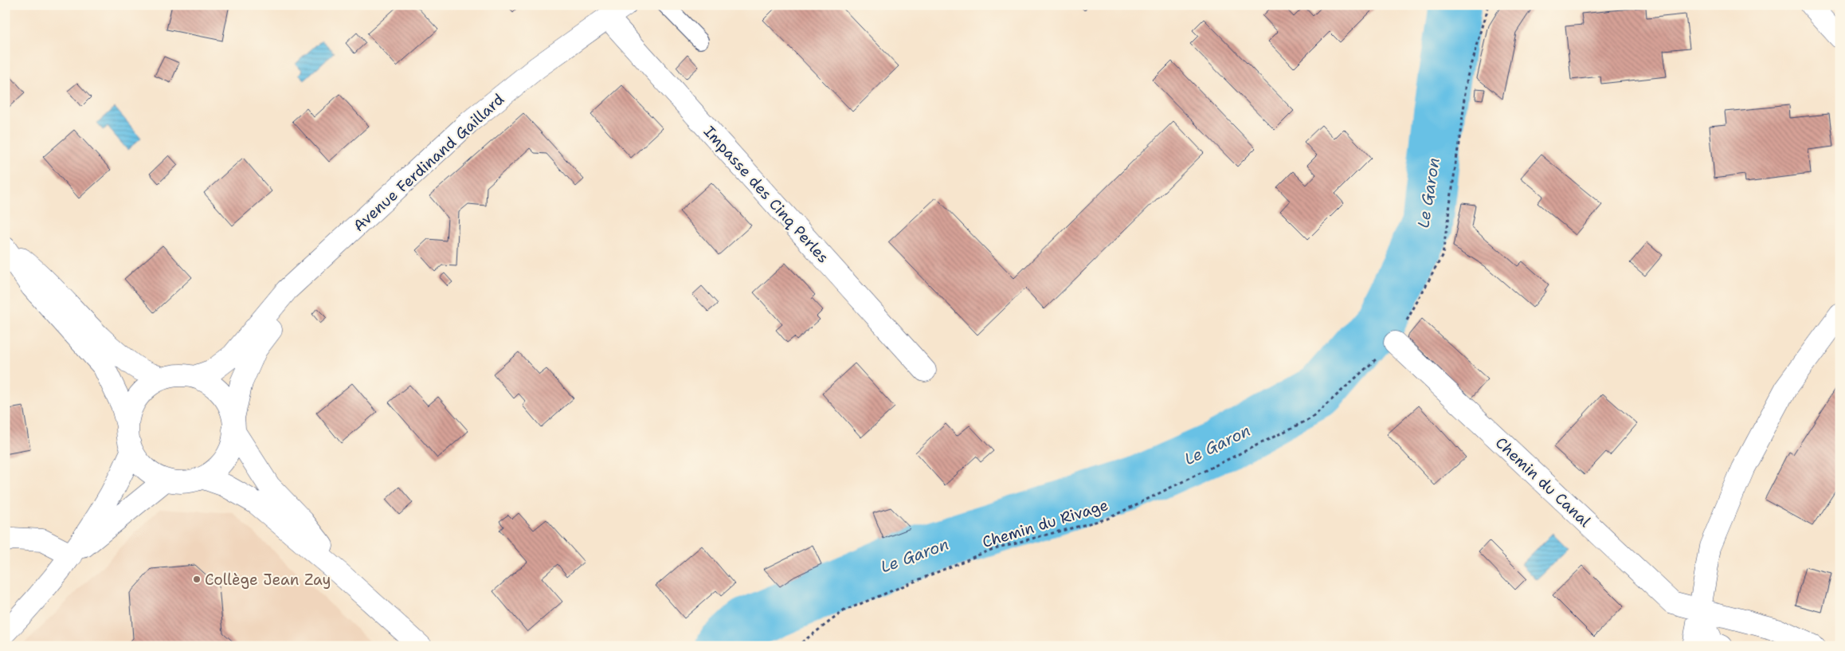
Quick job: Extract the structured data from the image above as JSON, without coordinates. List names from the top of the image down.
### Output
{
  "streets": {
    "street": ["Avenue Ferdinand Gaillard", "Impasse des Cinq Perles", "Chemin du Canal"],
    "path": ["Chemin du Rivage"]
  },
  "crossings": [
    ["Avenue Ferdinand Gaillard", "Impasse des Cinq Perles"],
    ["Chemin du Canal", "Chemin du Rivage"]
  ],
  "water": ["Le Garon"],
  "places": ["Collège Jean Zay"]
}
